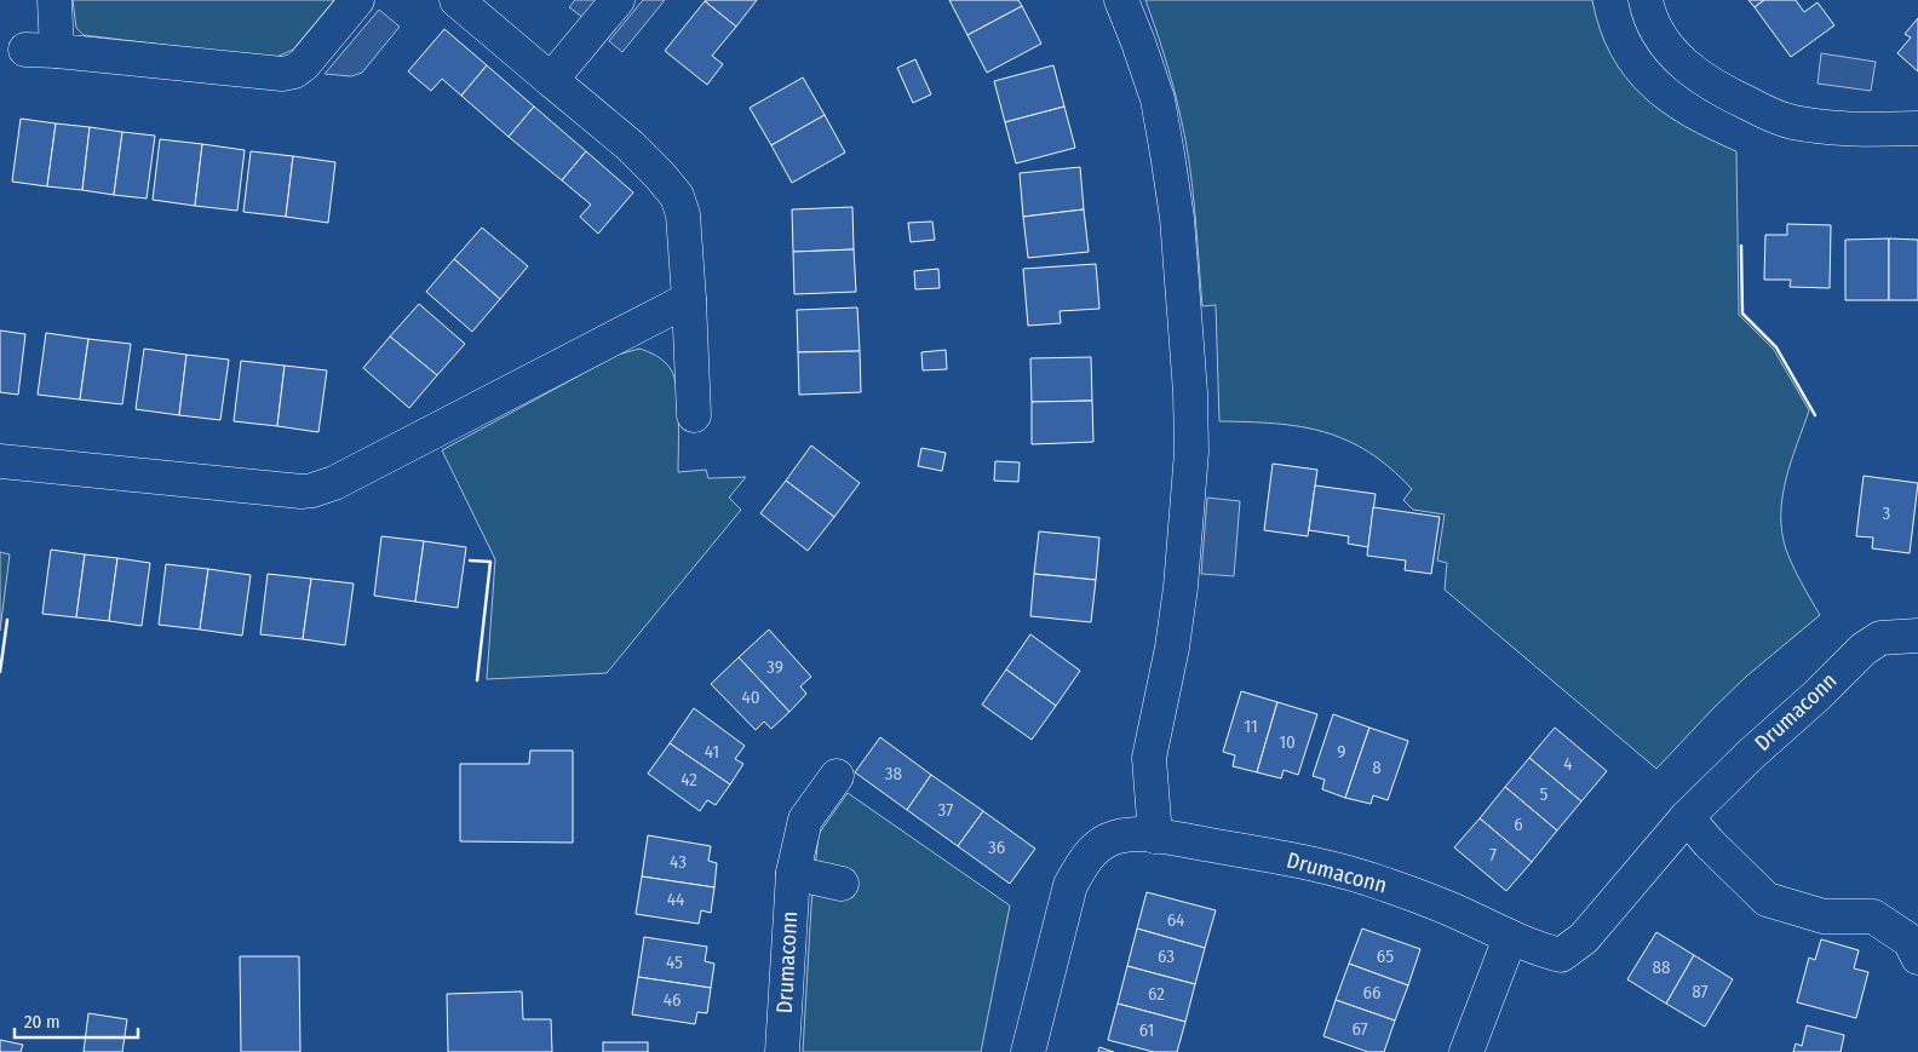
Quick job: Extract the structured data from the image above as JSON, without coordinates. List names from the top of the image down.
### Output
{
  "streets": {
    "street": ["Drumaconn"]
  },
  "house_numbers": [
    "3",
    "39",
    "40",
    "11",
    "10",
    "41",
    "9",
    "4",
    "8",
    "38",
    "42",
    "5",
    "37",
    "6",
    "36",
    "7",
    "43",
    "44",
    "64",
    "63",
    "65",
    "45",
    "88",
    "87",
    "66",
    "62",
    "46",
    "67",
    "61"
  ],
  "scale_bar": "20 m"
}
